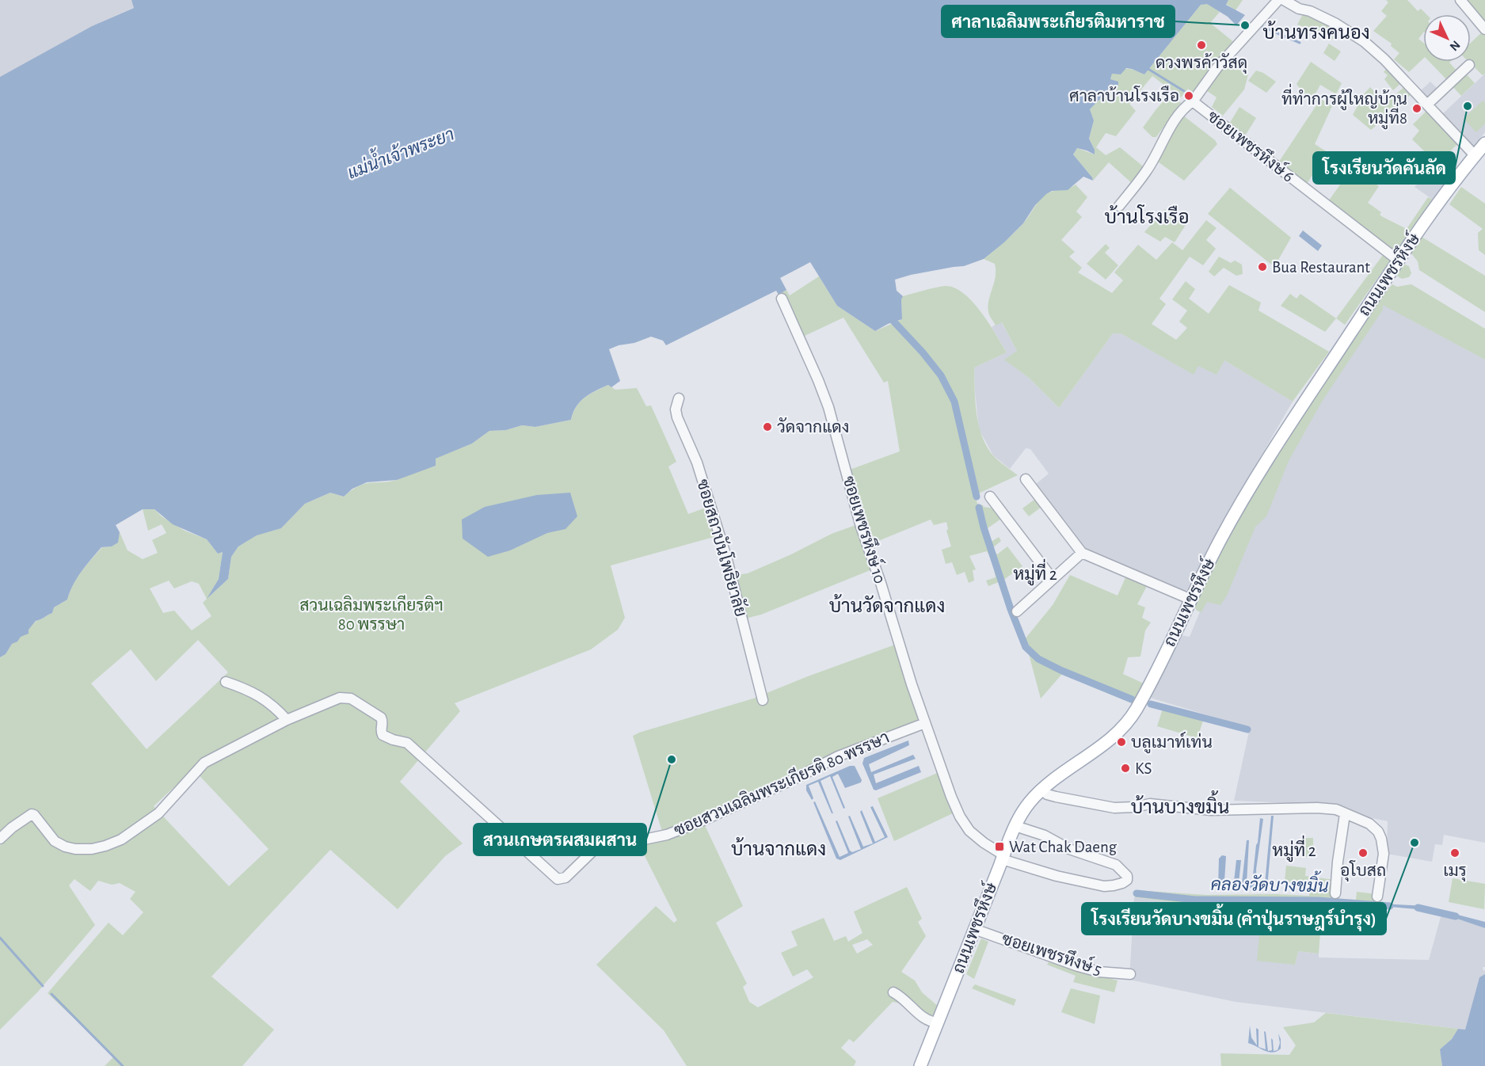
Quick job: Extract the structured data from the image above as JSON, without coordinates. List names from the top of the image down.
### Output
{
  "streets": {
    "main road": ["ถนนเพชรหึงษ์"],
    "street": [
      "ซอยเพชรหึงษ์ 6",
      "ซอยเพชรหึงษ์ 10",
      "ซอยสถาบันโพธิยาลัย",
      "ซอยสวนเฉลิมพระเกียรติ 80 พรรษา",
      "ซอยเพชรหึงษ์ 5"
    ]
  },
  "crossings": [
    ["ซอยเพชรหึงษ์ 6", "ถนนเพชรหึงษ์"],
    ["ถนนเพชรหึงษ์", "ซอยเพชรหึงษ์ 10"],
    ["ถนนเพชรหึงษ์", "ซอยเพชรหึงษ์ 5"],
    ["ซอยเพชรหึงษ์ 10", "ซอยสวนเฉลิมพระเกียรติ 80 พรรษา"]
  ],
  "districts": [
    "บ้านทรงคนอง",
    "บ้านโรงเรือ",
    "หมู่ที่ 2",
    "บ้านวัดจากแดง",
    "บ้านบางขมิ้น",
    "บ้านจากแดง",
    "หมู่ที่ 2"
  ],
  "water": ["แม่น้ำเจ้าพระยา", "คลองวัดบางขมิ้น"],
  "parks": ["สวนเฉลิมพระเกียรติฯ 80 พรรษา"],
  "places": {
    "other": [
      "ศาลาเฉลิมพระเกียรติมหาราช",
      "ดวงพรค้าวัสดุ",
      "ศาลาบ้านโรงเรือ",
      "โรงเรียนวัดคันลัด",
      "ที่ทำการผู้ใหญ่บ้าน หมู่ที่8",
      "Bua Restaurant",
      "วัดจากแดง",
      "บลูเมาท์เท่น",
      "สวนเกษตรผสมผสาน",
      "KS",
      "โรงเรียนวัดบางขมิ้น (คำปุ่นราษฎร์บำรุง)",
      "อุโบสถ",
      "เมรุ"
    ],
    "transit": ["Wat Chak Daeng"]
  },
  "north": "bottom right"
}
